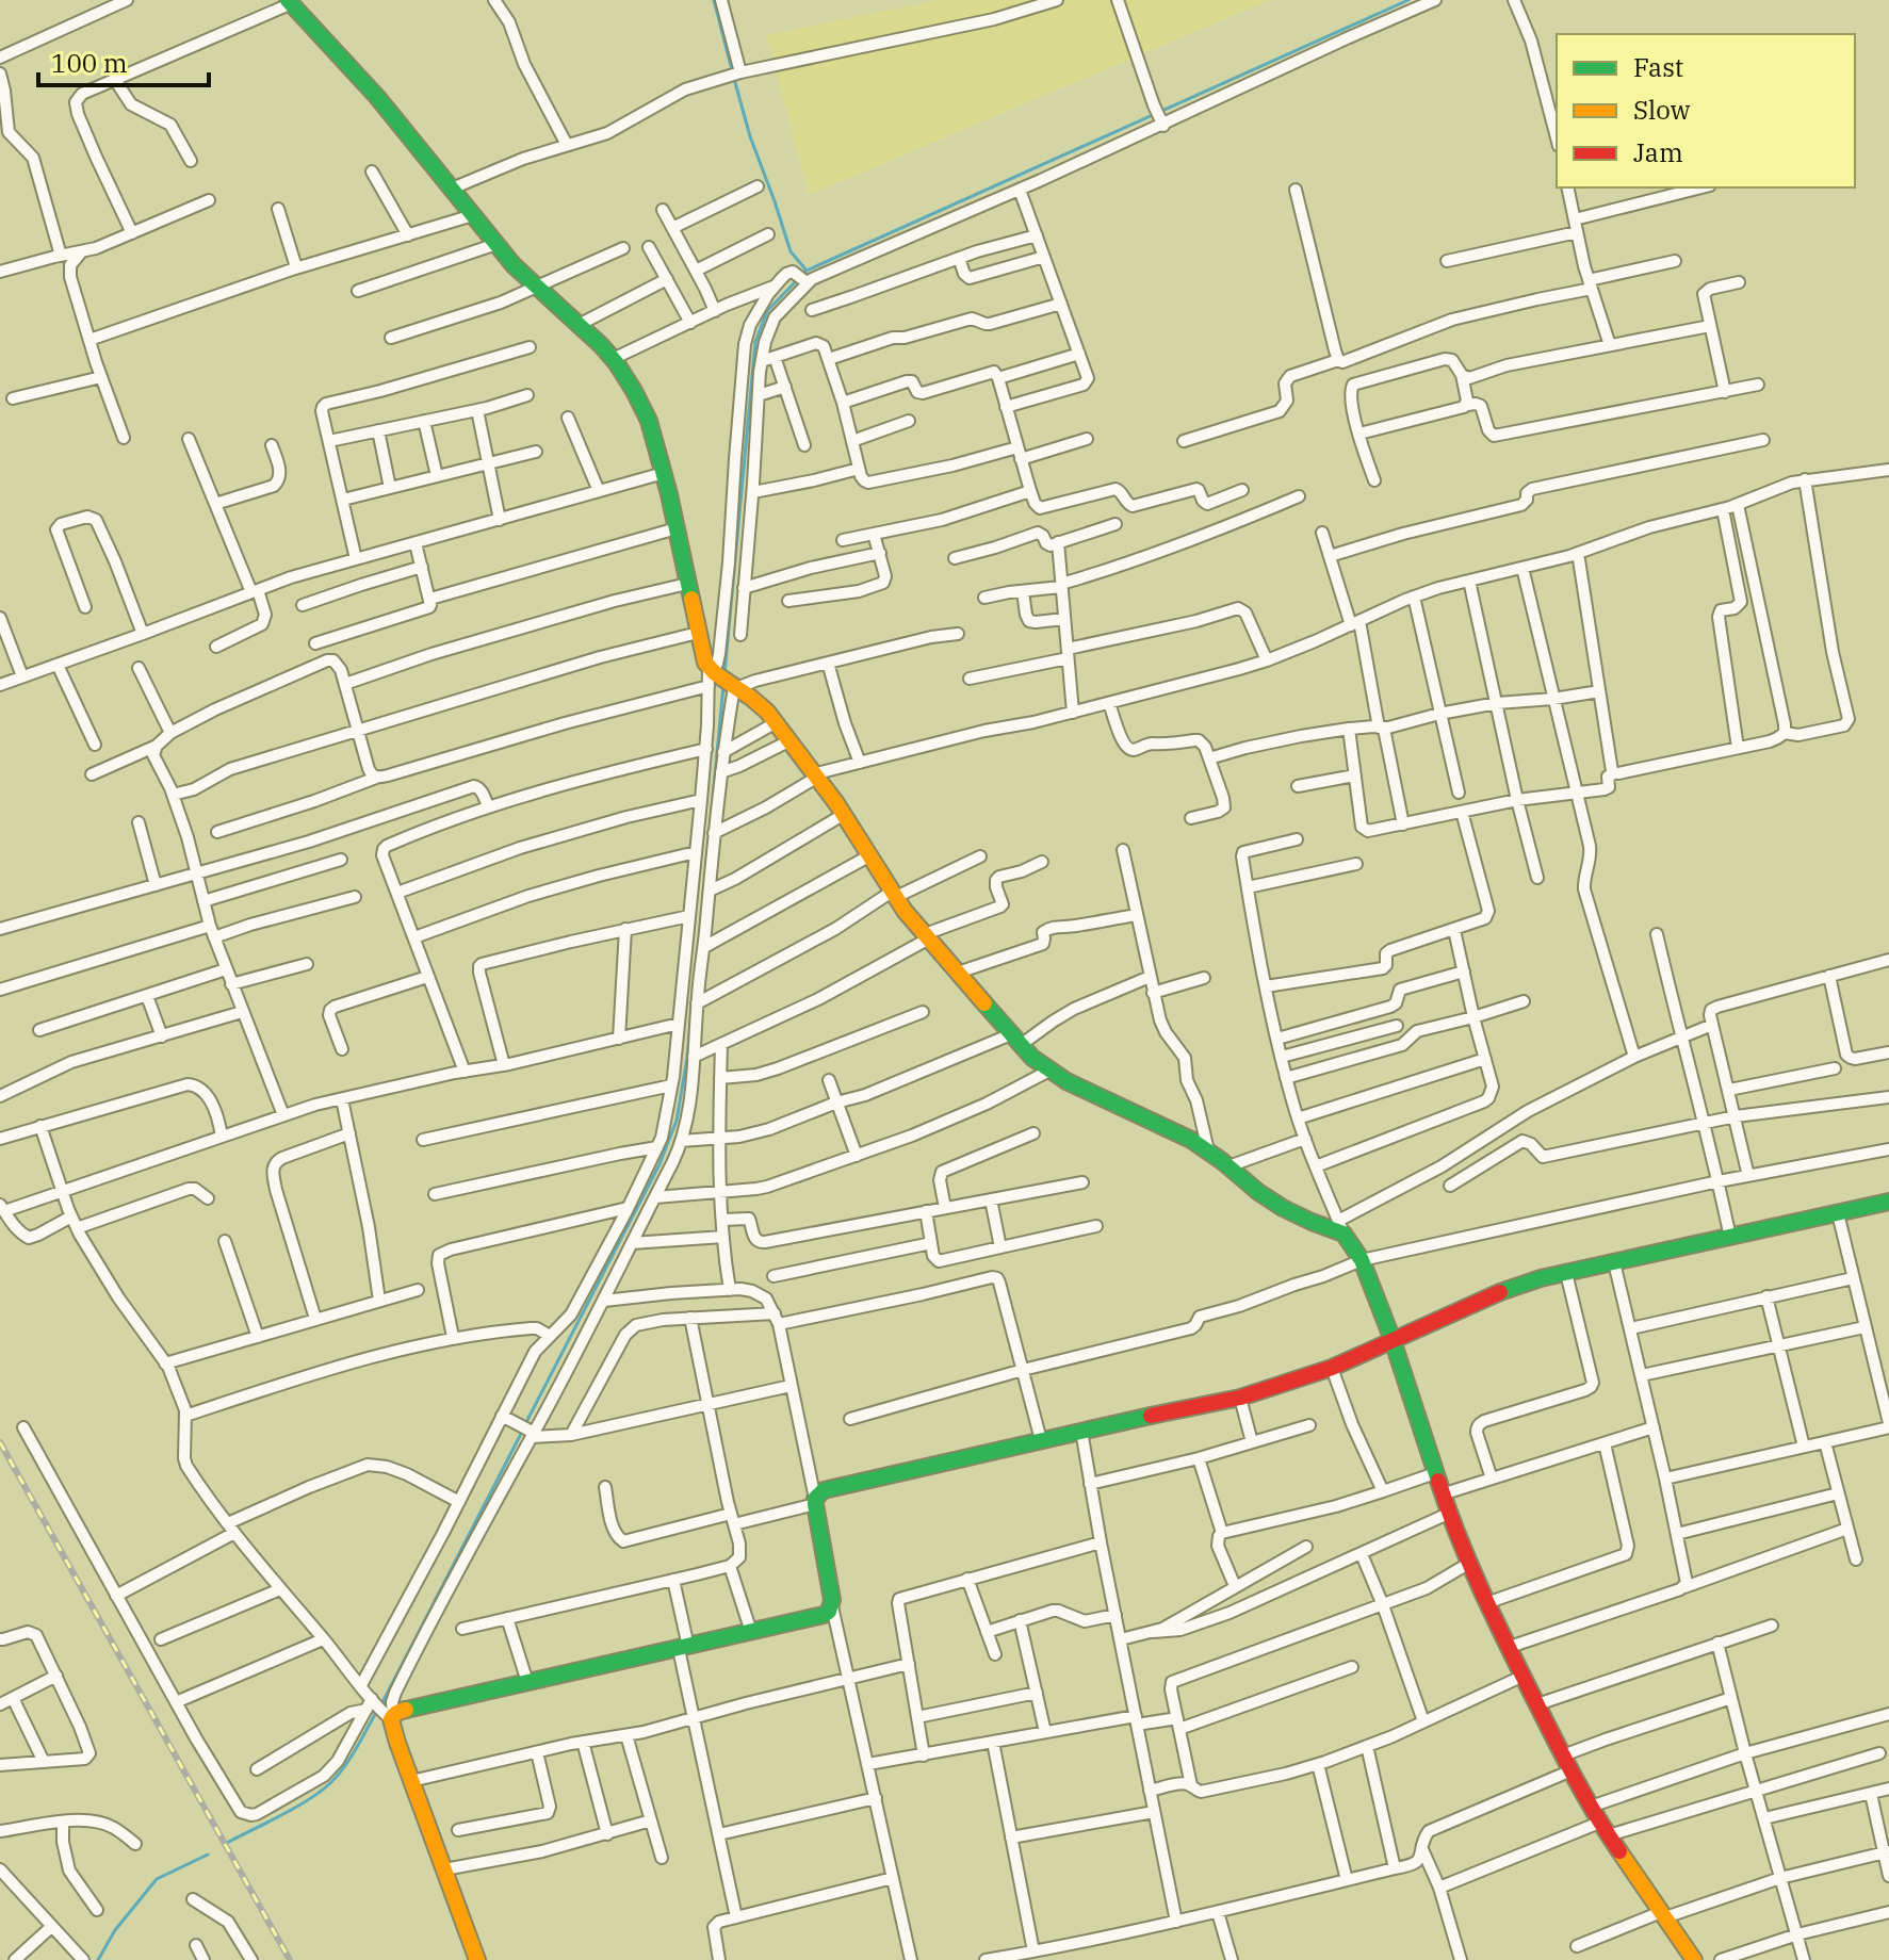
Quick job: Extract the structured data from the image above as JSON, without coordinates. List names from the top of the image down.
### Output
{
  "legend": ["Fast", "Slow", "Jam"],
  "scale_bar": "100 m"
}
